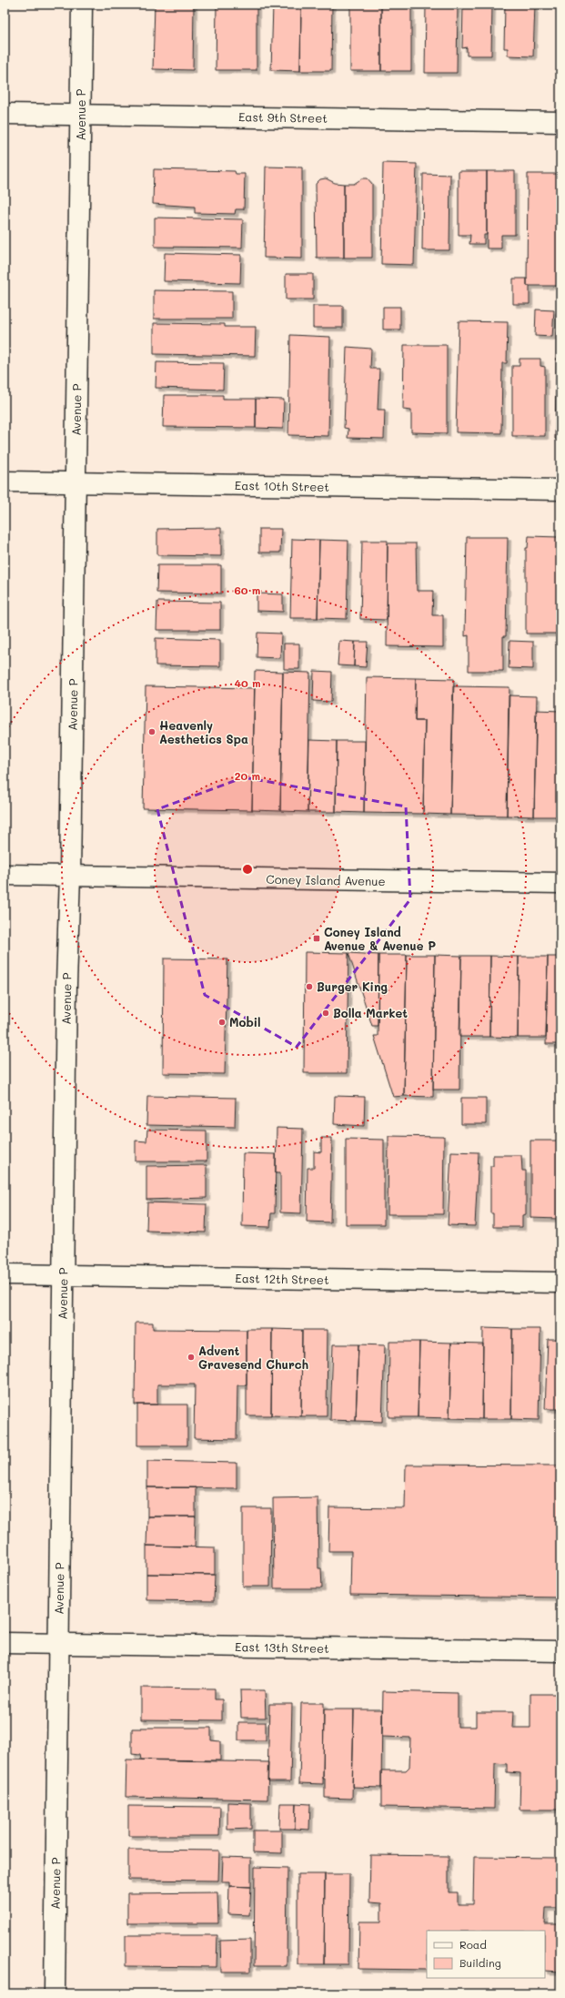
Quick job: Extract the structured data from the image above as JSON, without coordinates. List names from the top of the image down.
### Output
{
  "streets": {
    "main road": [
      "Avenue P",
      "East 9th Street",
      "East 10th Street",
      "Coney Island Avenue",
      "East 12th Street",
      "East 13th Street"
    ]
  },
  "crossings": [
    ["Avenue P", "East 9th Street"],
    ["Avenue P", "East 10th Street"],
    ["Avenue P", "Coney Island Avenue"],
    ["Avenue P", "East 12th Street"],
    ["Avenue P", "East 13th Street"]
  ],
  "places": {
    "other": [
      "Heavenly Aesthetics Spa",
      "Burger King",
      "Bolla Market",
      "Mobil",
      "Advent Gravesend Church"
    ],
    "transit": ["Coney Island Avenue & Avenue P"]
  },
  "legend": ["Road", "Building"],
  "rings": ["60 m", "40 m", "20 m"]
}
